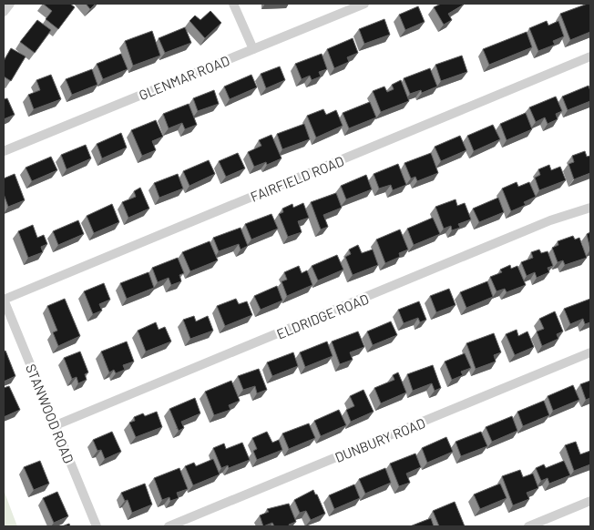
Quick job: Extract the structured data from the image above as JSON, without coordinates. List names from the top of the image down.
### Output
{
  "streets": {
    "street": [
      "GLENMAR ROAD",
      "FAIRFIELD ROAD",
      "ELDRIDGE ROAD",
      "STANWOOD ROAD",
      "DUNBURY ROAD"
    ]
  },
  "crossings": [
    ["FAIRFIELD ROAD", "STANWOOD ROAD"],
    ["ELDRIDGE ROAD", "STANWOOD ROAD"]
  ]
}
